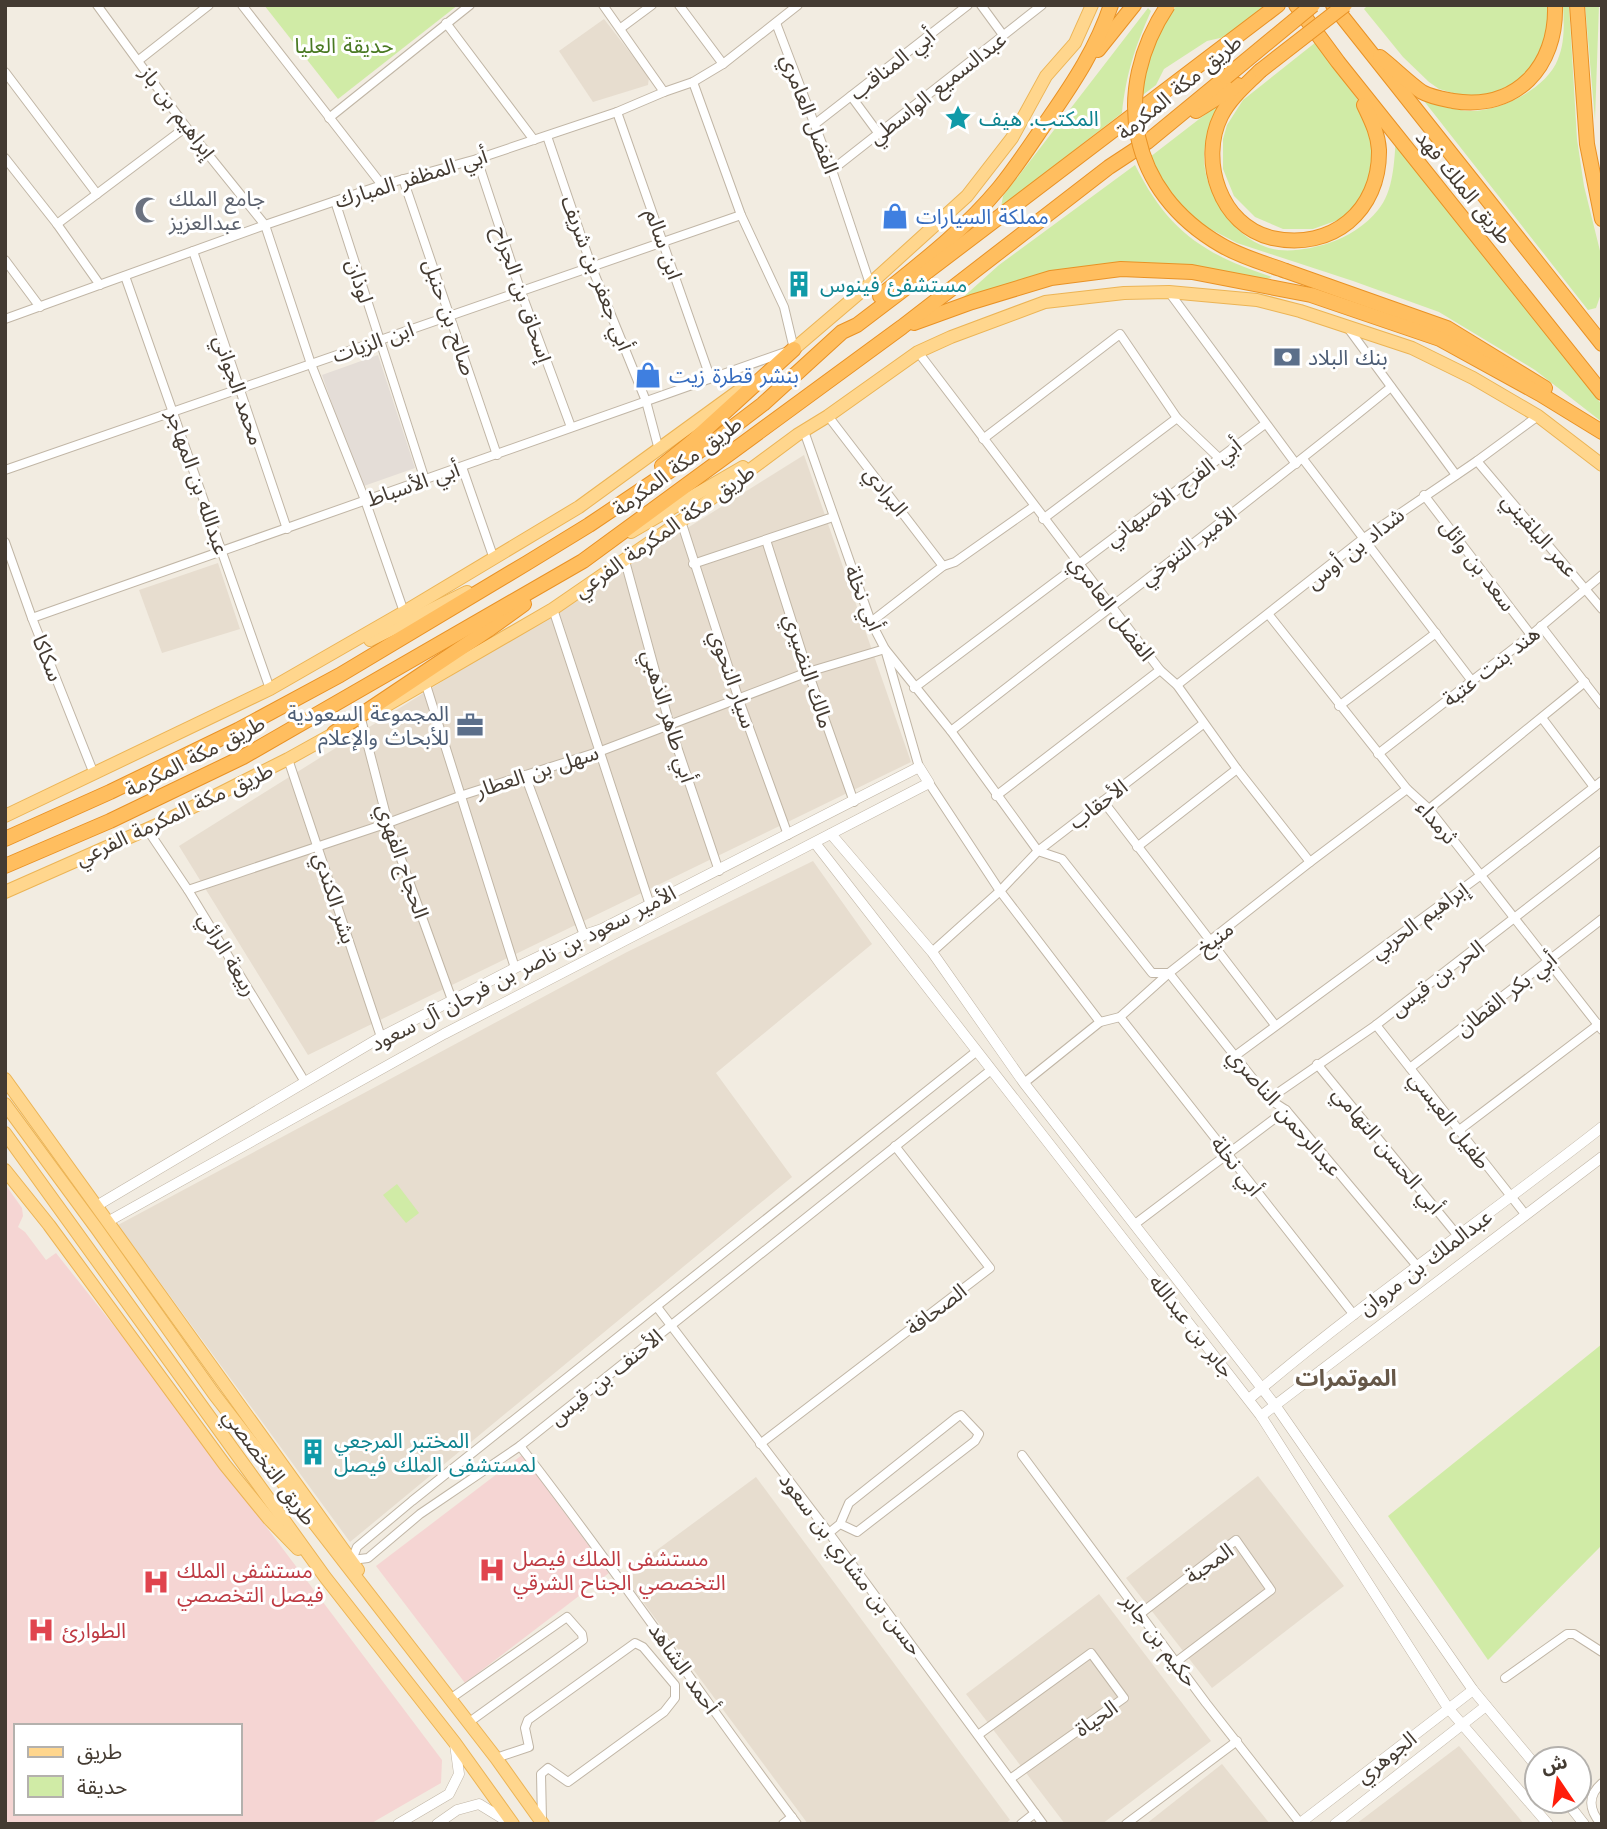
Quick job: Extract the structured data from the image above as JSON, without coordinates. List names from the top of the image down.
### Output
{
  "streets": {
    "highway": ["طريق مكة المكرمة", "طريق الملك فهد"],
    "main road": ["طريق مكة المكرمة الفرعي", "طريق التخصصي"],
    "street": [
      "أبي المناقب",
      "عبدالسميع الواسطي",
      "إبراهيم بن باز",
      "الفضل العامري",
      "أبي المظفر المبارك",
      "ابن سالم",
      "أبي جعفر بن شريف",
      "لوذان",
      "إسحاق بن الجراح",
      "صالح بن حنبل",
      "ابن الزيات",
      "محمد الجواني",
      "عبدالله بن المهاجر",
      "أبي الأسباط",
      "البرادي",
      "أبي الفرج الأصبهاني",
      "عمر البلقيني",
      "الأمير التنوخي",
      "شداد بن أوس",
      "سعد بن وائل",
      "أبي نخلة",
      "سكاكا",
      "هند بنت عتبة",
      "مالك النضيري",
      "سيار النحوي",
      "أبي طاهر الذهبي",
      "سهل بن العطار",
      "الأحقاب",
      "ثرمداء",
      "الحجاج الفهري",
      "بشر الكندي",
      "إبراهيم الحربي",
      "منيخ",
      "ربيعة الرائي",
      "الأمير سعود بن ناصر بن فرحان آل سعود",
      "الحر بن قيس",
      "أبي بكر القطان",
      "عبدالرحمن الناصري",
      "طفيل العبسي",
      "أبي الحسن التهامي",
      "عبدالملك بن مروان",
      "الصحافة",
      "جابر بن عبدالله",
      "الأحنف بن قيس",
      "المحبة",
      "حسن بن مشاري بن سعود",
      "حكيم بن جابر",
      "أحمد الشاهد",
      "الحياة",
      "الجوهري"
    ]
  },
  "crossings": [
    ["أبي المناقب", "الفضل العامري"],
    ["عبدالسميع الواسطي", "الفضل العامري"],
    ["إبراهيم بن باز", "أبي المظفر المبارك"],
    ["إبراهيم بن باز", "ابن الزيات"],
    ["إبراهيم بن باز", "أبي الأسباط"],
    ["الفضل العامري", "أبي المظفر المبارك"],
    ["الفضل العامري", "أبي الفرج الأصبهاني"],
    ["الفضل العامري", "طريق مكة المكرمة الفرعي"],
    ["الفضل العامري", "الأمير التنوخي"],
    ["الفضل العامري", "شداد بن أوس"],
    ["الفضل العامري", "الأحقاب"],
    ["الفضل العامري", "منيخ"],
    ["أبي المظفر المبارك", "ابن سالم"],
    ["أبي المظفر المبارك", "أبي جعفر بن شريف"],
    ["أبي المظفر المبارك", "لوذان"],
    ["أبي المظفر المبارك", "إسحاق بن الجراح"],
    ["أبي المظفر المبارك", "صالح بن حنبل"],
    ["أبي المظفر المبارك", "محمد الجواني"],
    ["أبي المظفر المبارك", "عبدالله بن المهاجر"],
    ["ابن سالم", "ابن الزيات"],
    ["ابن سالم", "أبي الأسباط"],
    ["أبي جعفر بن شريف", "ابن الزيات"],
    ["أبي جعفر بن شريف", "أبي الأسباط"],
    ["لوذان", "ابن الزيات"],
    ["لوذان", "أبي الأسباط"],
    ["إسحاق بن الجراح", "ابن الزيات"],
    ["إسحاق بن الجراح", "أبي الأسباط"],
    ["صالح بن حنبل", "ابن الزيات"],
    ["صالح بن حنبل", "أبي الأسباط"],
    ["ابن الزيات", "محمد الجواني"],
    ["ابن الزيات", "عبدالله بن المهاجر"],
    ["محمد الجواني", "أبي الأسباط"],
    ["عبدالله بن المهاجر", "أبي الأسباط"],
    ["أبي الأسباط", "سكاكا"],
    ["البرادي", "طريق مكة المكرمة الفرعي"],
    ["أبي الفرج الأصبهاني", "عبدالرحمن الناصري"],
    ["طريق مكة المكرمة الفرعي", "شداد بن أوس"],
    ["طريق مكة المكرمة الفرعي", "أبي نخلة"],
    ["طريق مكة المكرمة الفرعي", "سيار النحوي"],
    ["طريق مكة المكرمة الفرعي", "أبي طاهر الذهبي"],
    ["طريق مكة المكرمة الفرعي", "الحجاج الفهري"],
    ["طريق مكة المكرمة الفرعي", "بشر الكندي"],
    ["طريق مكة المكرمة الفرعي", "ربيعة الرائي"],
    ["عمر البلقيني", "شداد بن أوس"],
    ["عمر البلقيني", "هند بنت عتبة"],
    ["الأمير التنوخي", "عبدالرحمن الناصري"],
    ["شداد بن أوس", "سعد بن وائل"],
    ["شداد بن أوس", "ثرمداء"],
    ["سعد بن وائل", "هند بنت عتبة"],
    ["أبي نخلة", "سهل بن العطار"],
    ["أبي نخلة", "منيخ"],
    ["أبي نخلة", "الأمير سعود بن ناصر بن فرحان آل سعود"],
    ["أبي نخلة", "عبدالرحمن الناصري"],
    ["أبي نخلة", "عبدالملك بن مروان"],
    ["هند بنت عتبة", "ثرمداء"],
    ["مالك النضيري", "سهل بن العطار"],
    ["مالك النضيري", "الأمير سعود بن ناصر بن فرحان آل سعود"],
    ["سيار النحوي", "سهل بن العطار"],
    ["سيار النحوي", "الأمير سعود بن ناصر بن فرحان آل سعود"],
    ["أبي طاهر الذهبي", "سهل بن العطار"],
    ["أبي طاهر الذهبي", "الأمير سعود بن ناصر بن فرحان آل سعود"],
    ["سهل بن العطار", "الحجاج الفهري"],
    ["سهل بن العطار", "بشر الكندي"],
    ["سهل بن العطار", "ربيعة الرائي"],
    ["سهل بن العطار", "عبدالرحمن الناصري"],
    ["الأحقاب", "عبدالرحمن الناصري"],
    ["الأحقاب", "جابر بن عبدالله"],
    ["ثرمداء", "إبراهيم الحربي"],
    ["ثرمداء", "منيخ"],
    ["ثرمداء", "الحر بن قيس"],
    ["ثرمداء", "أبي بكر القطان"],
    ["الحجاج الفهري", "الأمير سعود بن ناصر بن فرحان آل سعود"],
    ["بشر الكندي", "الأمير سعود بن ناصر بن فرحان آل سعود"],
    ["إبراهيم الحربي", "عبدالرحمن الناصري"],
    ["منيخ", "عبدالرحمن الناصري"],
    ["منيخ", "جابر بن عبدالله"],
    ["ربيعة الرائي", "الأمير سعود بن ناصر بن فرحان آل سعود"],
    ["الأمير سعود بن ناصر بن فرحان آل سعود", "جابر بن عبدالله"],
    ["الحر بن قيس", "عبدالرحمن الناصري"],
    ["الحر بن قيس", "طفيل العبسي"],
    ["الحر بن قيس", "أبي الحسن التهامي"],
    ["أبي بكر القطان", "طفيل العبسي"],
    ["عبدالرحمن الناصري", "عبدالملك بن مروان"],
    ["طفيل العبسي", "عبدالملك بن مروان"],
    ["أبي الحسن التهامي", "عبدالملك بن مروان"],
    ["عبدالملك بن مروان", "جابر بن عبدالله"],
    ["الصحافة", "الأحنف بن قيس"],
    ["الصحافة", "حسن بن مشاري بن سعود"],
    ["جابر بن عبدالله", "الأحنف بن قيس"],
    ["جابر بن عبدالله", "الجوهري"],
    ["الأحنف بن قيس", "حسن بن مشاري بن سعود"],
    ["الأحنف بن قيس", "أحمد الشاهد"],
    ["المحبة", "حكيم بن جابر"],
    ["حسن بن مشاري بن سعود", "الحياة"],
    ["حكيم بن جابر", "الجوهري"]
  ],
  "districts": ["الموتمرات"],
  "parks": ["حديقة العليا"],
  "places": {
    "place": ["المكتب. هيف"],
    "mosque": ["جامع الملك عبدالعزيز"],
    "shop": ["مملكة السيارات", "بنشر قطرة زيت"],
    "building": ["مستشفئ فينوس", "المختبر المرجعي لمستشفى الملك فيصل"],
    "bank": ["بنك البلاد"],
    "office": ["المجموعة السعودية للأبحاث والإعلام"],
    "hospital": ["مستشفى الملك فيصل التخصصي الجناح الشرقي", "مستشفى الملك فيصل التخصصي", "الطوارئ"]
  },
  "legend": ["طريق", "حديقة"],
  "north": "top"
}
